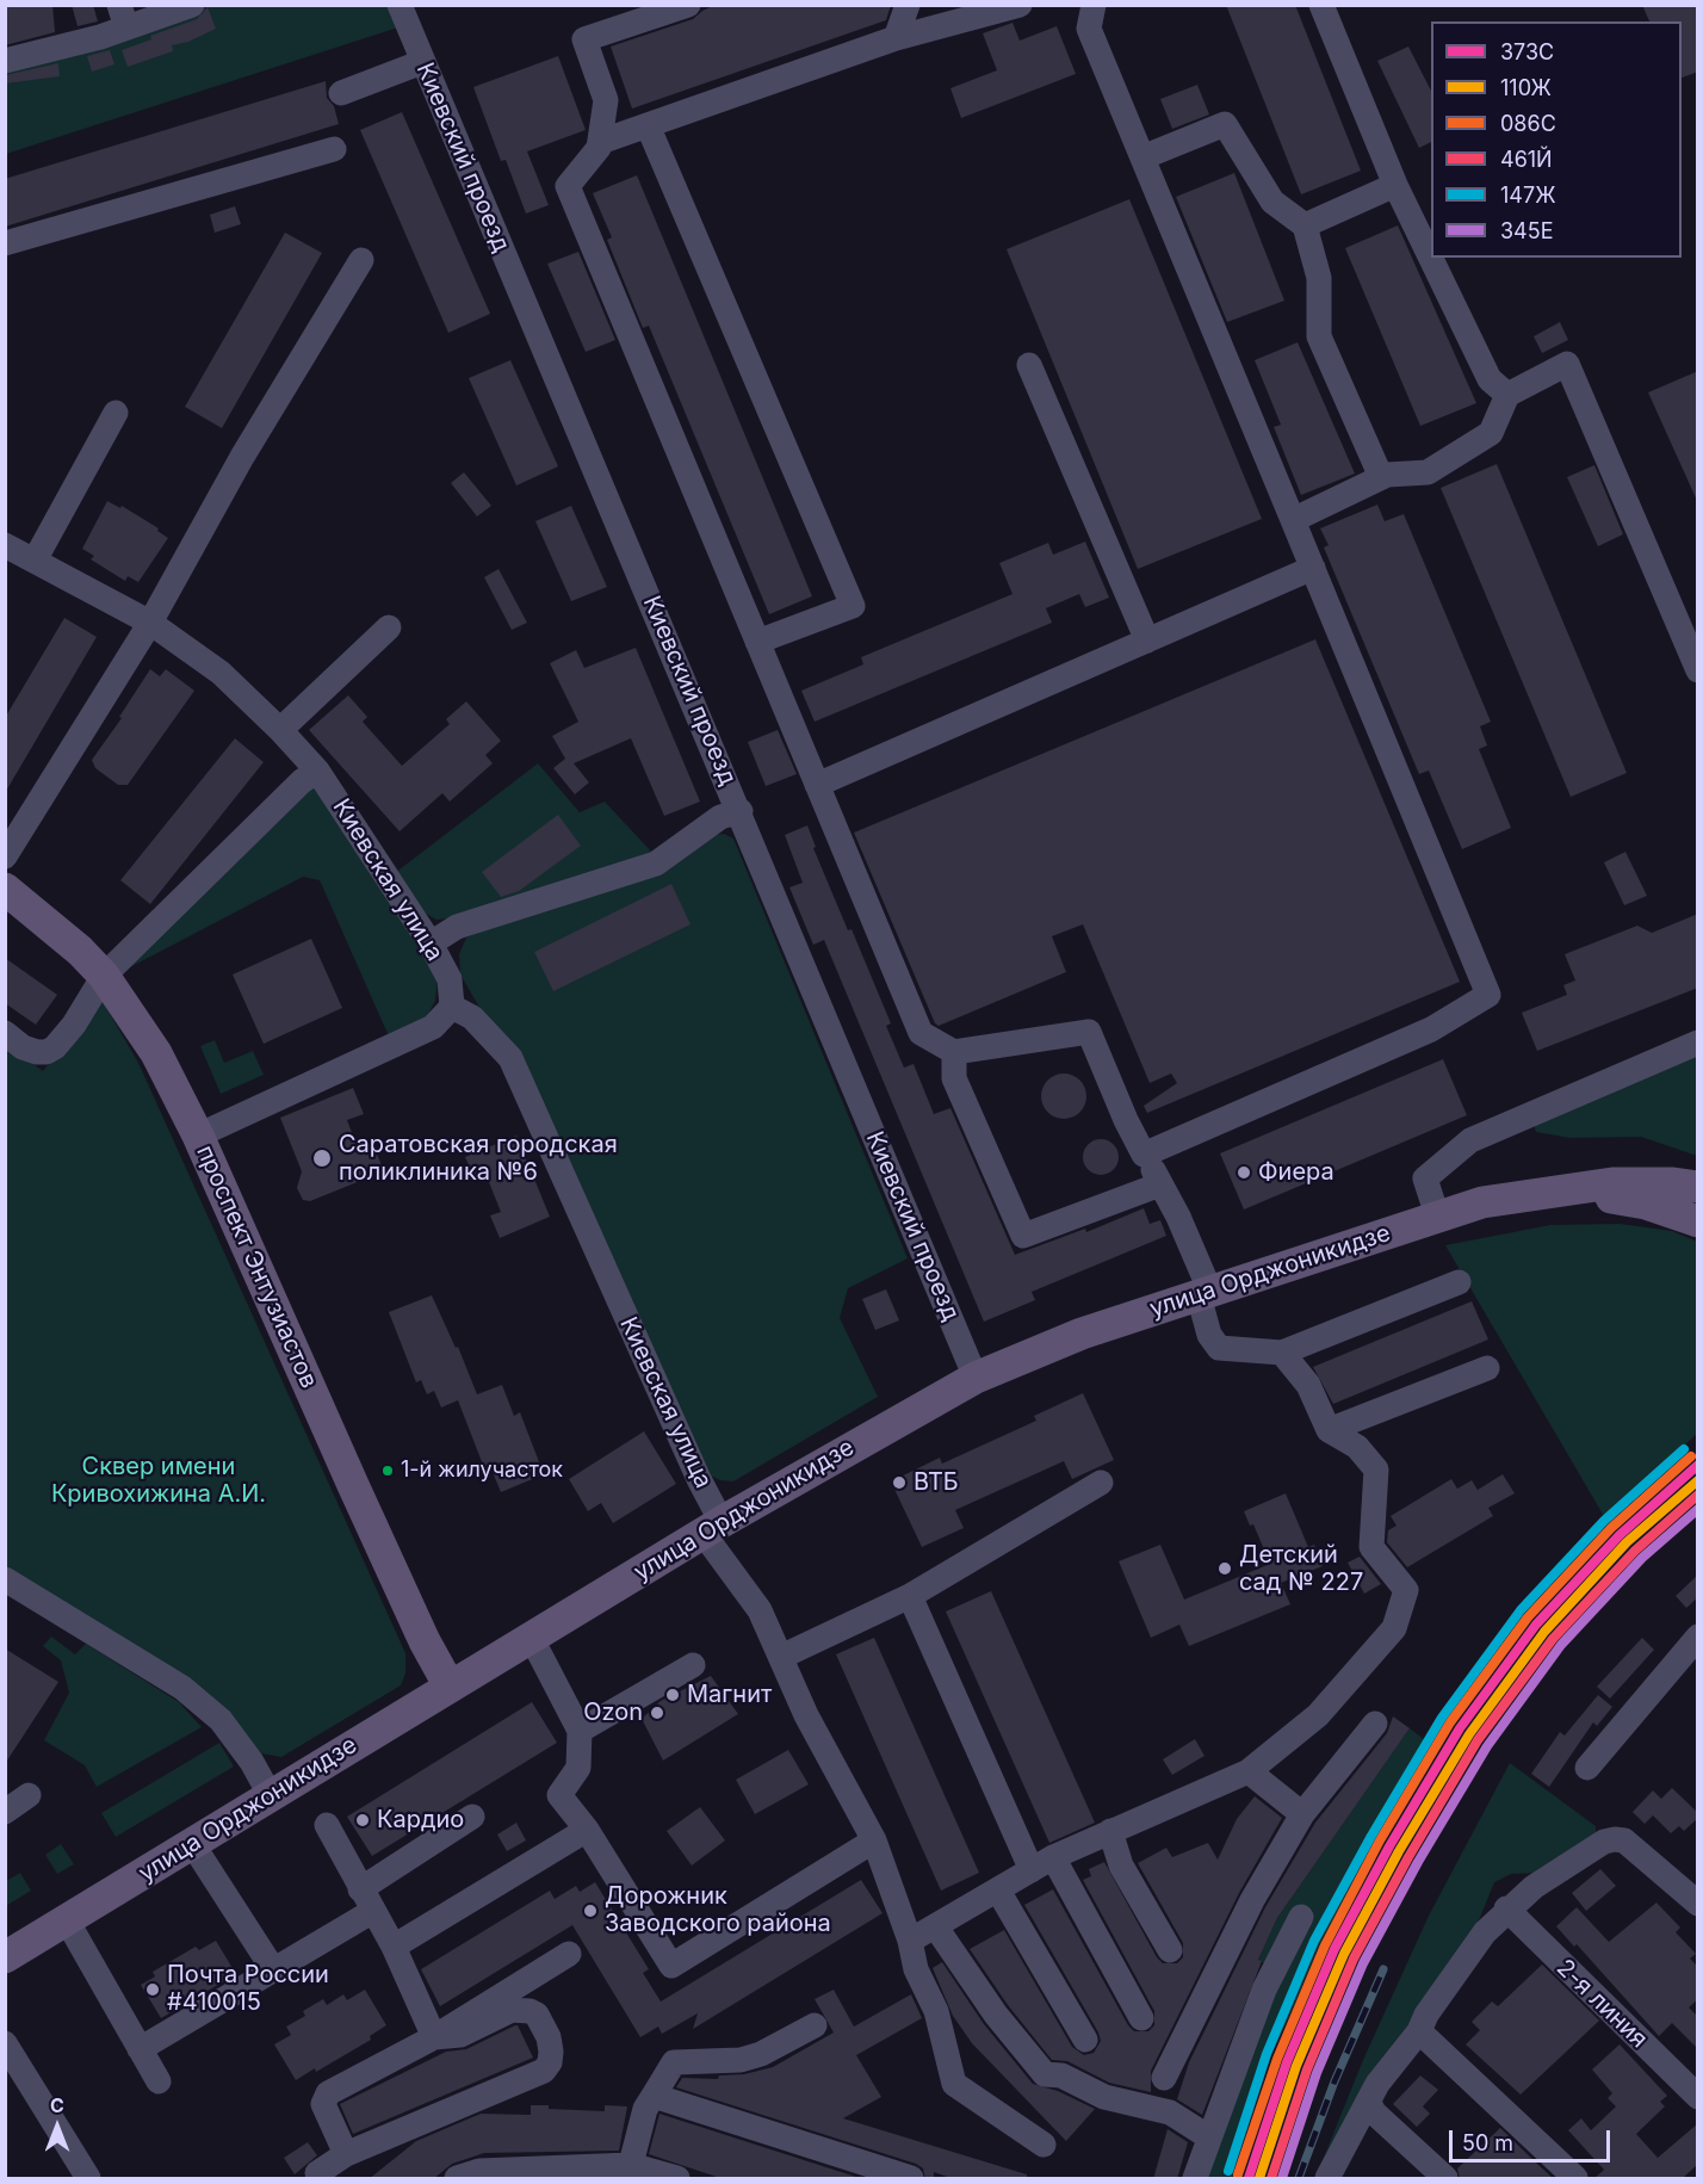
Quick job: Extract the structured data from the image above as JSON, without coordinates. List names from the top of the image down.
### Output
{
  "streets": {
    "main road": ["проспект Энтузиастов", "улица Орджоникидзе"],
    "street": ["Киевский проезд", "Киевская улица", "2-я линия"]
  },
  "crossings": [
    ["Киевский проезд", "улица Орджоникидзе"],
    ["Киевская улица", "улица Орджоникидзе"],
    ["проспект Энтузиастов", "улица Орджоникидзе"]
  ],
  "parks": ["Сквер имени Кривохижина А.И."],
  "places": [
    "Саратовская городская поликлиника №6",
    "Фиера",
    "1-й жилучасток",
    "ВТБ",
    "Детский сад № 227",
    "Магнит",
    "Ozon",
    "Кардио",
    "Дорожник Заводского района",
    "Почта России #410015"
  ],
  "lines": [
    "transit line 147Ж",
    "transit line 086С",
    "transit line 373C",
    "transit line 110Ж",
    "transit line 461Й",
    "transit line 345Е"
  ],
  "legend": [
    "373C",
    "110Ж",
    "086С",
    "461Й",
    "147Ж",
    "345Е"
  ],
  "scale_bar": "50 m",
  "north": "top"
}
